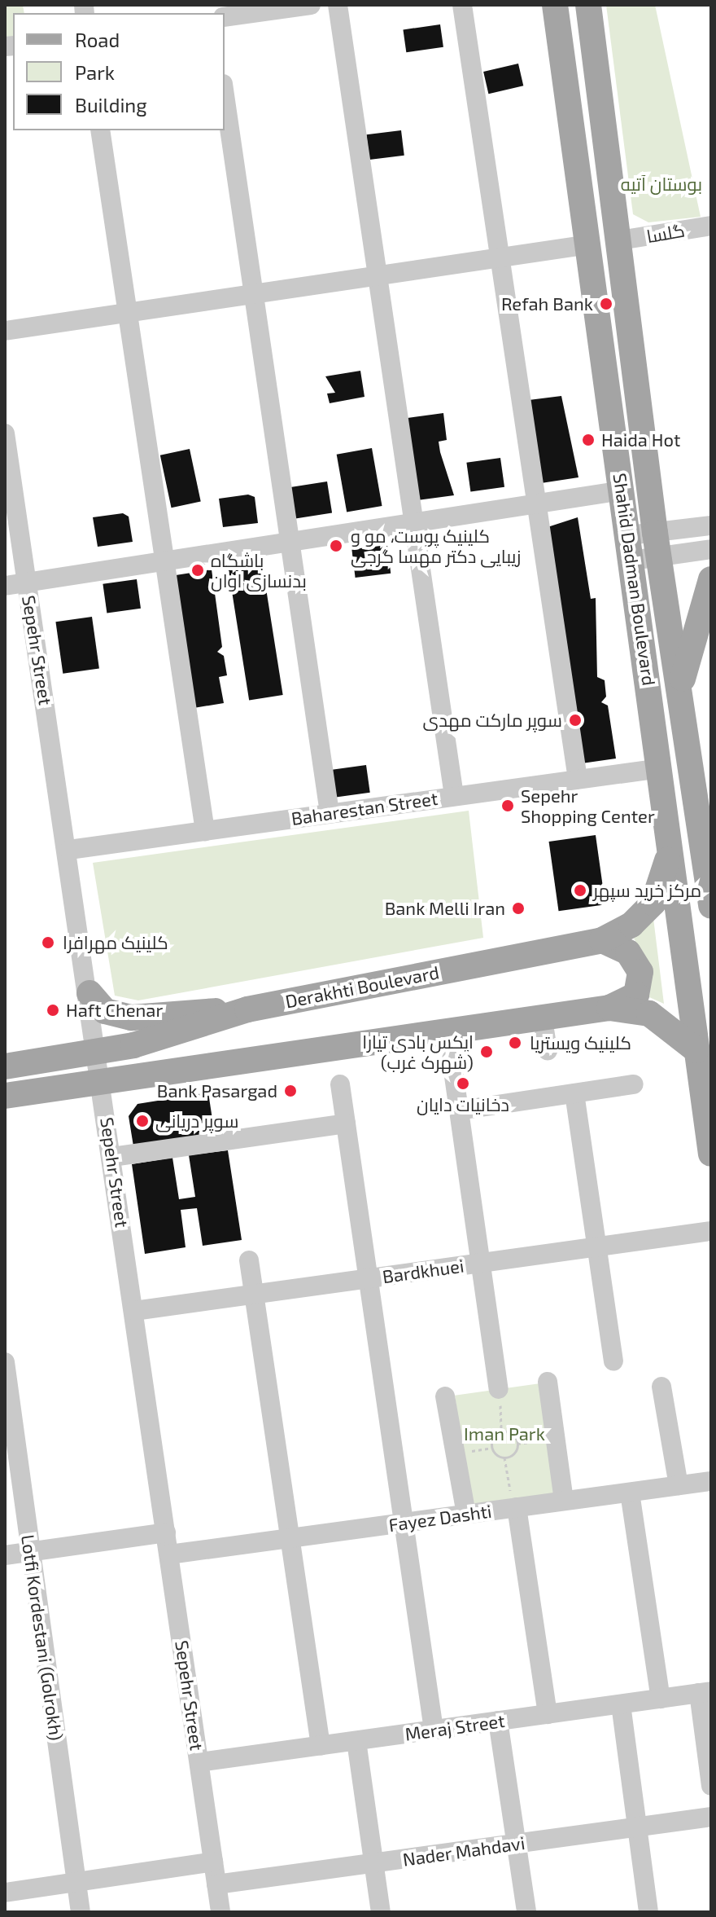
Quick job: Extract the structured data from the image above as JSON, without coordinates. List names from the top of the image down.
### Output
{
  "streets": {
    "main road": ["Shahid Dadman Boulevard", "Derakhti Boulevard"],
    "street": [
      "گلسا",
      "Sepehr Street",
      "Baharestan Street",
      "Bardkhuei",
      "Fayez Dashti",
      "Lotfi Kordestani (Golrokh)",
      "Meraj Street",
      "Nader Mahdavi"
    ]
  },
  "crossings": [
    ["گلسا", "Shahid Dadman Boulevard"],
    ["Shahid Dadman Boulevard", "Baharestan Street"],
    ["Shahid Dadman Boulevard", "Derakhti Boulevard"],
    ["Sepehr Street", "Baharestan Street"],
    ["Sepehr Street", "Derakhti Boulevard"],
    ["Sepehr Street", "Bardkhuei"],
    ["Sepehr Street", "Fayez Dashti"],
    ["Sepehr Street", "Meraj Street"],
    ["Sepehr Street", "Nader Mahdavi"]
  ],
  "parks": ["بوستان آتیه", "Iman Park"],
  "places": [
    "Refah Bank",
    "Haida Hot",
    "کلینیک پوست، مو و زیبایی دکتر مهسا گرجی",
    "باشگاه بدنسازی اوان",
    "سوپر مارکت مهدی",
    "Sepehr Shopping Center",
    "مرکز خرید سپهر",
    "Bank Melli Iran",
    "کلینیک مهرافرا",
    "Haft Chenar",
    "کلینیک ویستریا",
    "ایکس بادی تیارا (شهرک غرب)",
    "دخانیات دایان",
    "Bank Pasargad",
    "سوپر دریانی"
  ],
  "legend": ["Road", "Park", "Building"]
}
